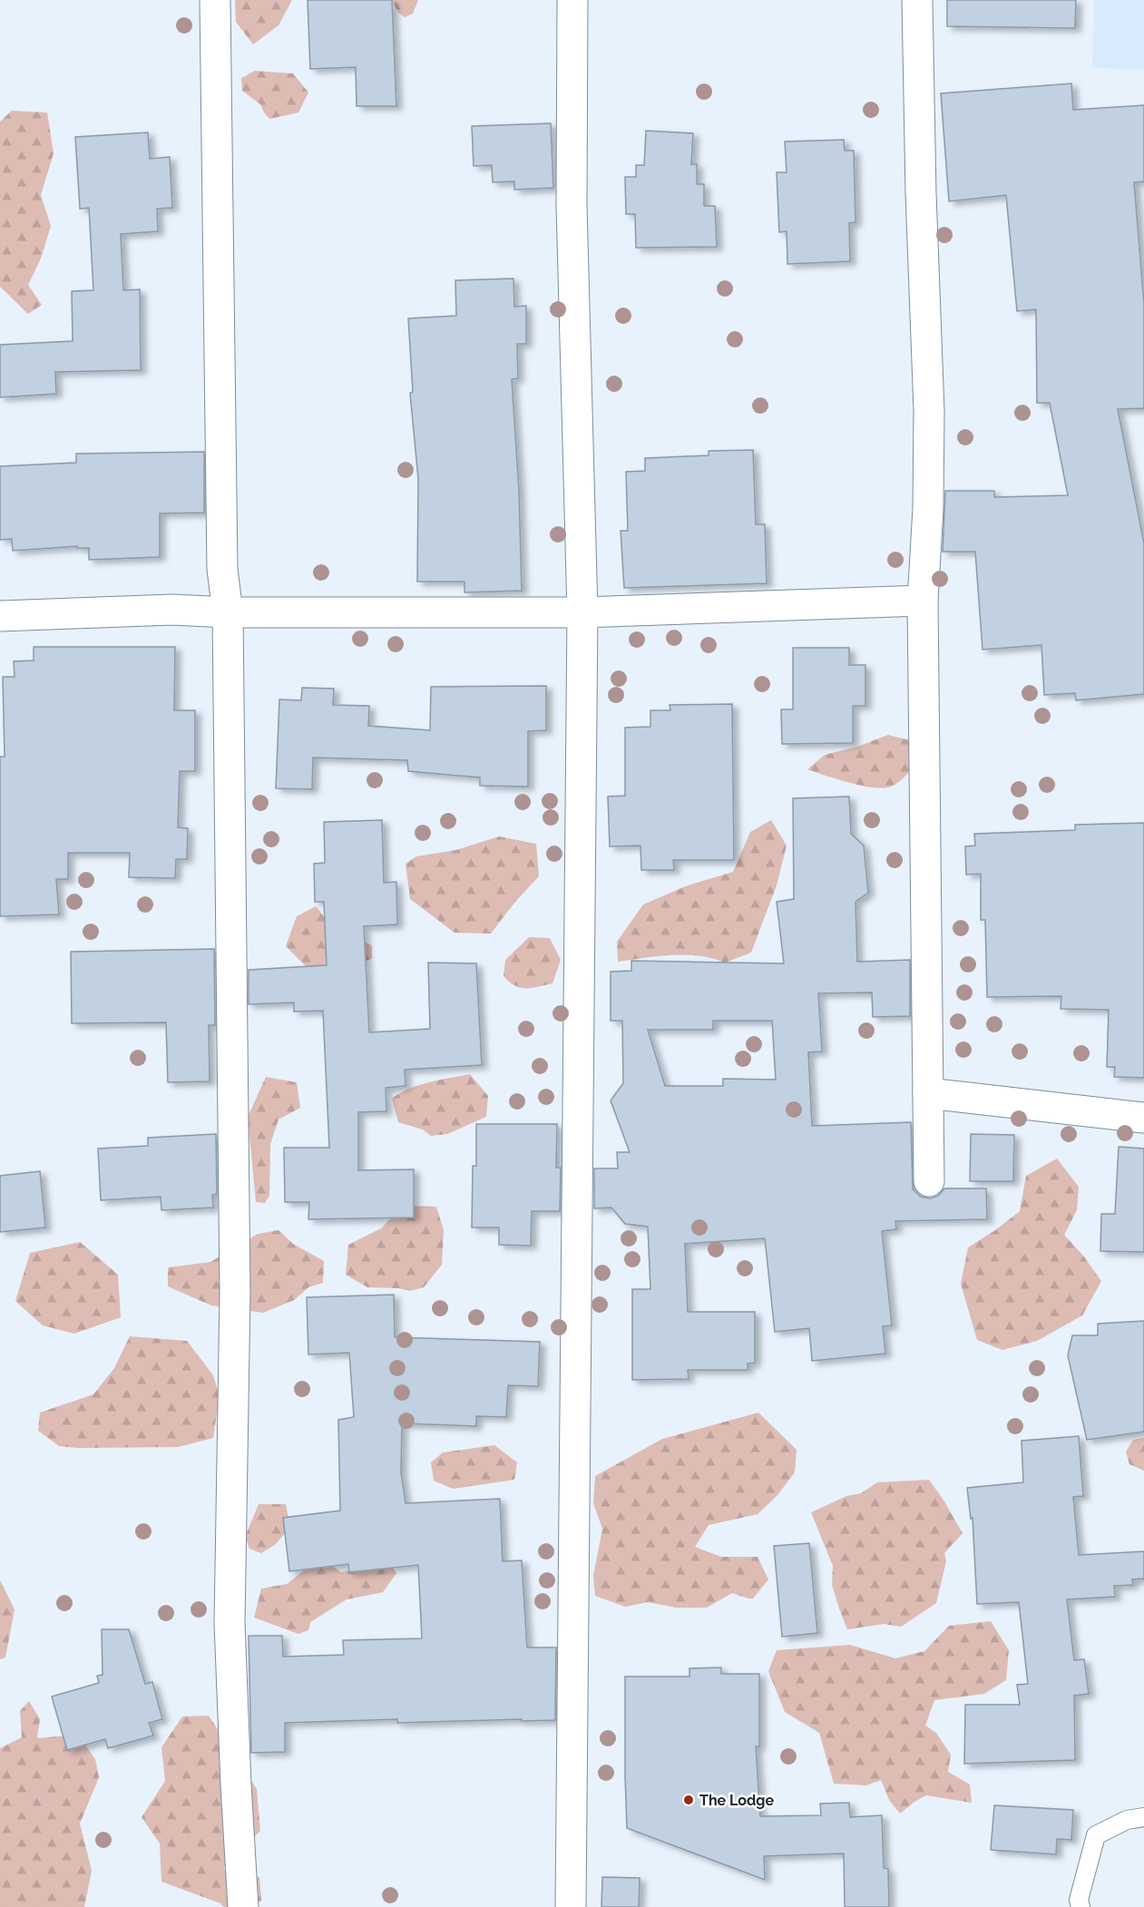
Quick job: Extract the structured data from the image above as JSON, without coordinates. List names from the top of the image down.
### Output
{
  "places": ["The Lodge"]
}
